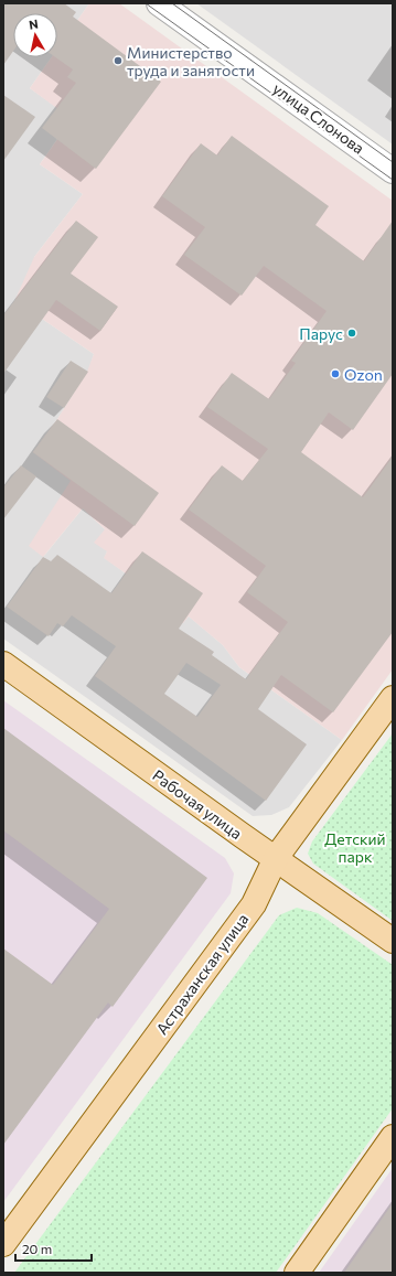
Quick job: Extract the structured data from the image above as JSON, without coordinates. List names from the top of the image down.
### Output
{
  "streets": {
    "main road": ["Рабочая улица", "Астраханская улица"],
    "street": ["улица Слонова"]
  },
  "crossings": [
    ["Рабочая улица", "Астраханская улица"]
  ],
  "parks": ["Детский парк"],
  "places": ["Министерство труда и занятости", "Парус", "Ozon"],
  "scale_bar": "20 m",
  "north": "top"
}
